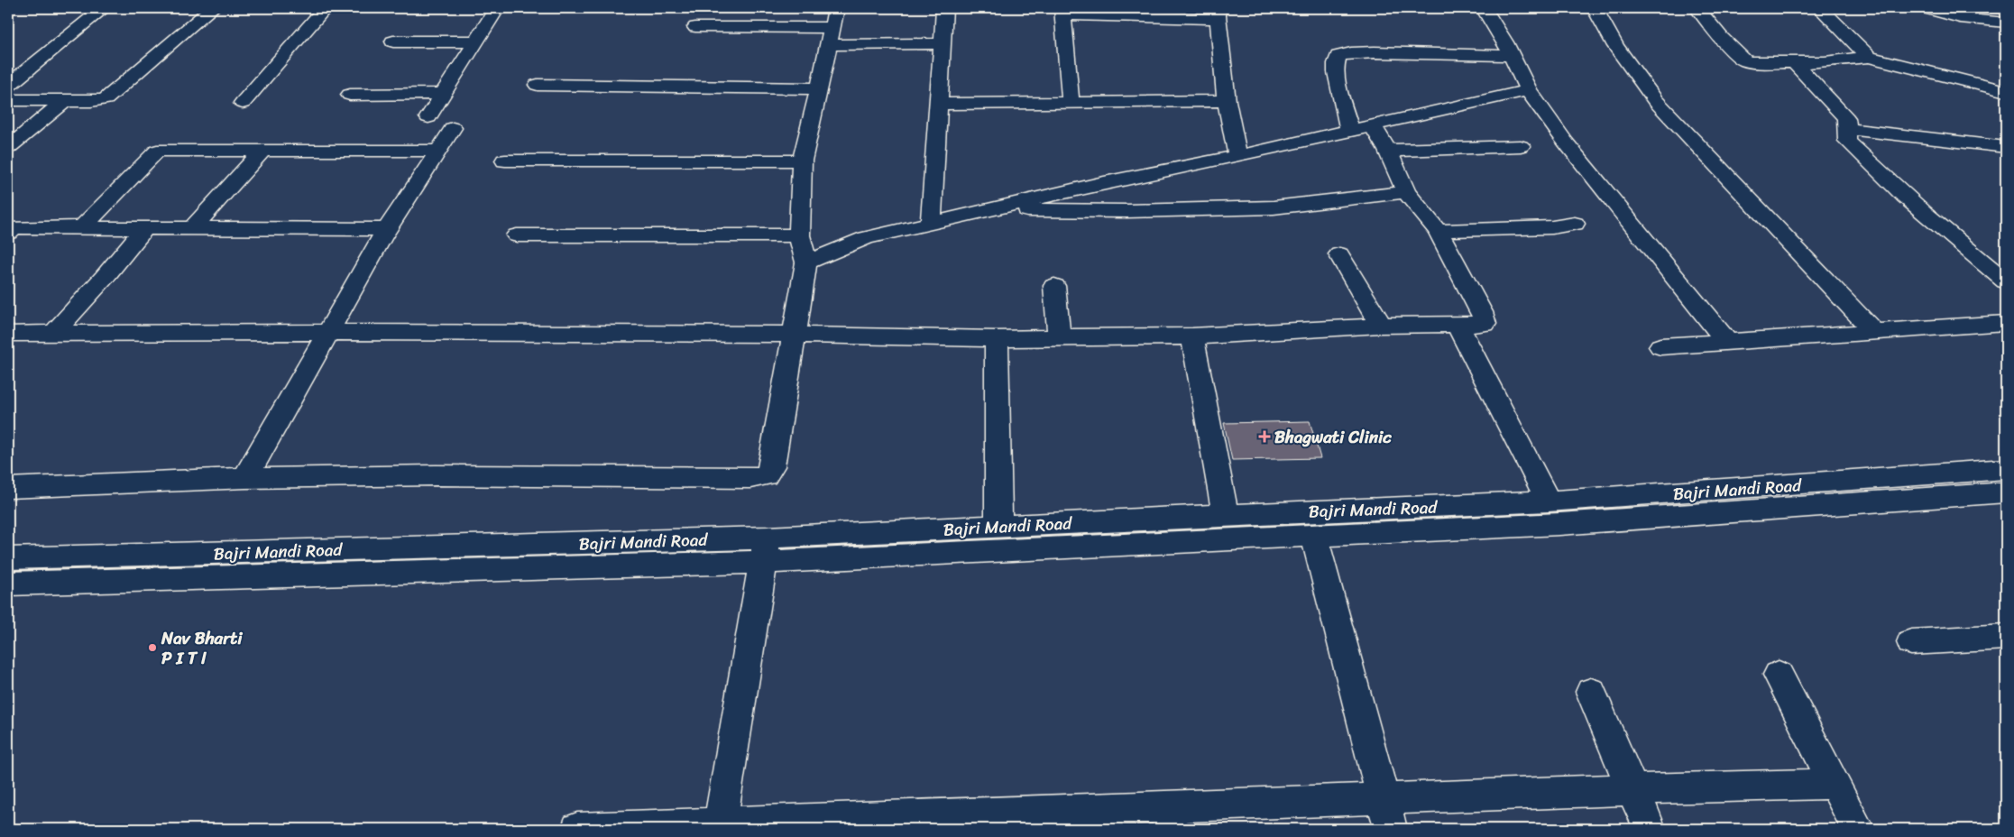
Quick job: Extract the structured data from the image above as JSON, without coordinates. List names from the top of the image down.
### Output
{
  "streets": {
    "street": ["Bajri Mandi Road"]
  },
  "places": {
    "health": ["Bhagwati Clinic"],
    "other": ["Nav Bharti P I T I"]
  }
}
